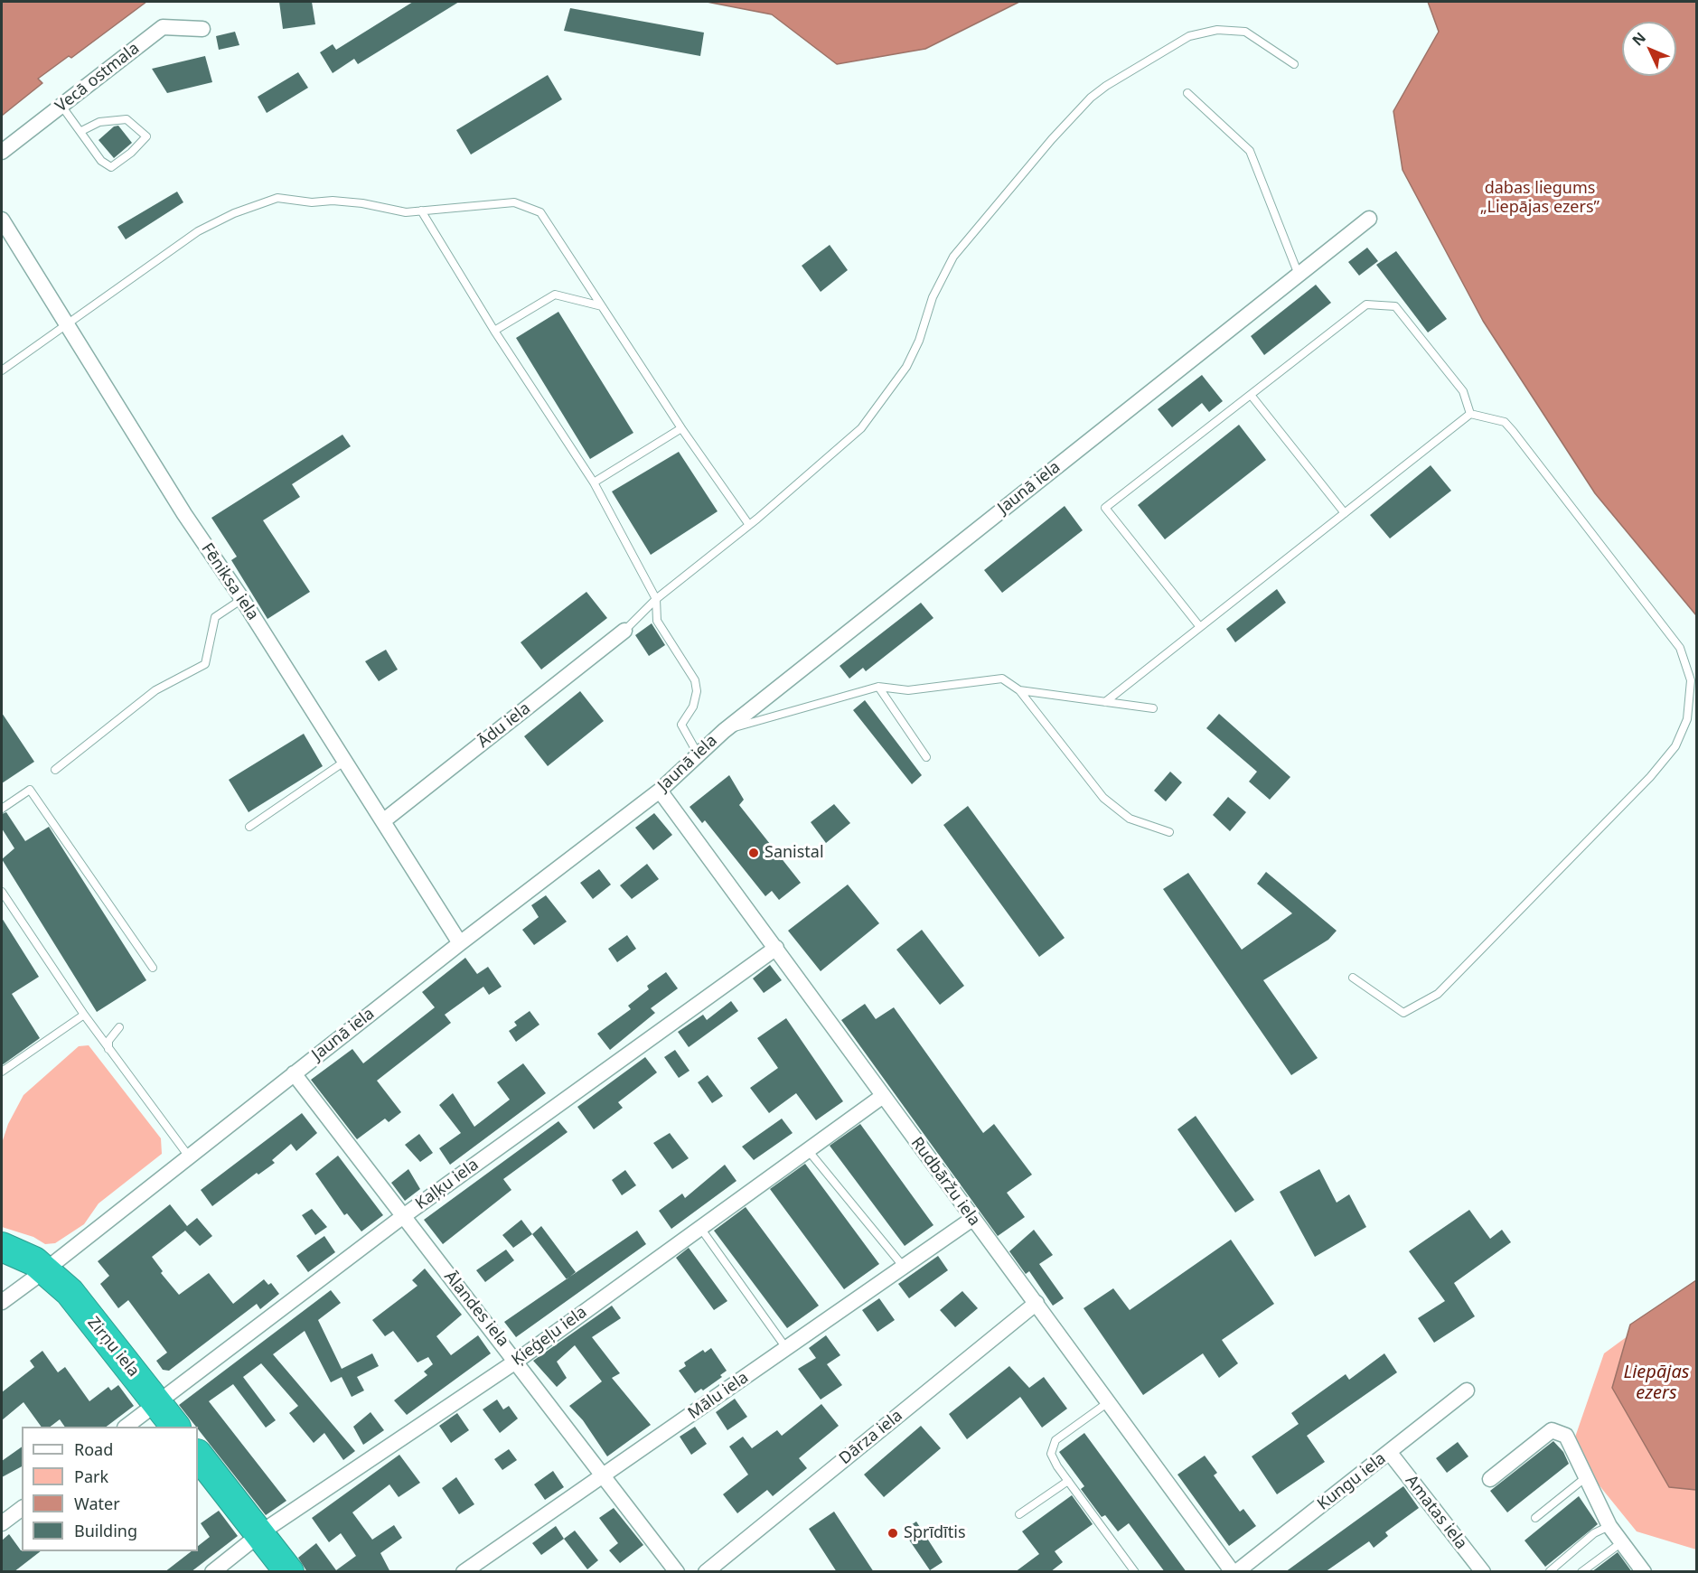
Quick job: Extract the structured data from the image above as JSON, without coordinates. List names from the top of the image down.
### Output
{
  "streets": {
    "highway": ["Zirņu iela"],
    "street": [
      "Vecā ostmala",
      "Jaunā iela",
      "Fēniksa iela",
      "Ādu iela",
      "Rudbāržu iela",
      "Kaļķu iela",
      "Ālandes iela",
      "Ķieģeļu iela",
      "Mālu iela",
      "Dārza iela",
      "Kungu iela",
      "Amatas iela"
    ]
  },
  "crossings": [
    ["Jaunā iela", "Fēniksa iela"],
    ["Jaunā iela", "Rudbāržu iela"],
    ["Jaunā iela", "Ālandes iela"],
    ["Jaunā iela", "Zirņu iela"],
    ["Fēniksa iela", "Ādu iela"],
    ["Rudbāržu iela", "Kaļķu iela"],
    ["Rudbāržu iela", "Ķieģeļu iela"],
    ["Rudbāržu iela", "Mālu iela"],
    ["Rudbāržu iela", "Dārza iela"],
    ["Rudbāržu iela", "Kungu iela"],
    ["Kaļķu iela", "Ālandes iela"],
    ["Kaļķu iela", "Zirņu iela"],
    ["Ālandes iela", "Ķieģeļu iela"],
    ["Ālandes iela", "Mālu iela"],
    ["Kungu iela", "Amatas iela"]
  ],
  "water": ["Liepājas ezers"],
  "parks": ["dabas liegums „Liepājas ezers”"],
  "places": ["Sanistal", "Sprīdītis"],
  "legend": [
    "Road",
    "Park",
    "Water",
    "Building"
  ],
  "north": "top left"
}
